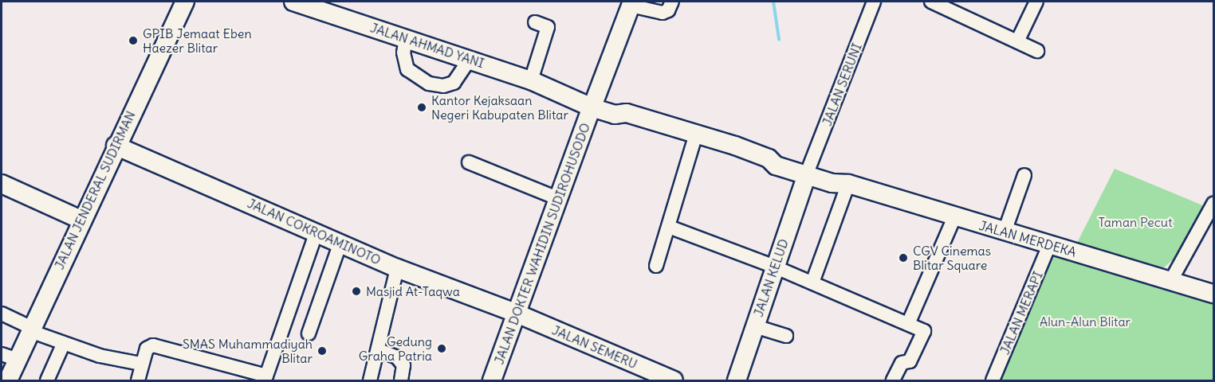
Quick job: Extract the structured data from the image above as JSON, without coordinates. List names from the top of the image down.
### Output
{
  "streets": {
    "main road": [
      "JALAN AHMAD YANI",
      "JALAN JENDERAL SUDIRMAN",
      "JALAN COKROAMINOTO",
      "JALAN MERDEKA",
      "JALAN DOKTER WAHIDIN SUDIROHUSODO",
      "JALAN KELUD",
      "JALAN SEMERU"
    ],
    "street": ["JALAN SERUNI", "JALAN MERAPI"]
  },
  "crossings": [
    ["JALAN AHMAD YANI", "JALAN MERDEKA"],
    ["JALAN AHMAD YANI", "JALAN DOKTER WAHIDIN SUDIROHUSODO"],
    ["JALAN SERUNI", "JALAN MERDEKA"],
    ["JALAN SERUNI", "JALAN KELUD"],
    ["JALAN JENDERAL SUDIRMAN", "JALAN COKROAMINOTO"],
    ["JALAN COKROAMINOTO", "JALAN DOKTER WAHIDIN SUDIROHUSODO"],
    ["JALAN COKROAMINOTO", "JALAN SEMERU"],
    ["JALAN MERDEKA", "JALAN DOKTER WAHIDIN SUDIROHUSODO"],
    ["JALAN MERDEKA", "JALAN KELUD"],
    ["JALAN MERDEKA", "JALAN MERAPI"],
    ["JALAN DOKTER WAHIDIN SUDIROHUSODO", "JALAN SEMERU"]
  ],
  "parks": ["Taman Pecut", "Alun-Alun Blitar"],
  "places": [
    "GPIB Jemaat Eben Haezer Blitar",
    "Kantor Kejaksaan Negeri Kabupaten Blitar",
    "CGV Cinemas Blitar Square",
    "Masjid At-Taqwa",
    "Gedung Graha Patria",
    "SMAS Muhammadiyah Blitar"
  ]
}
